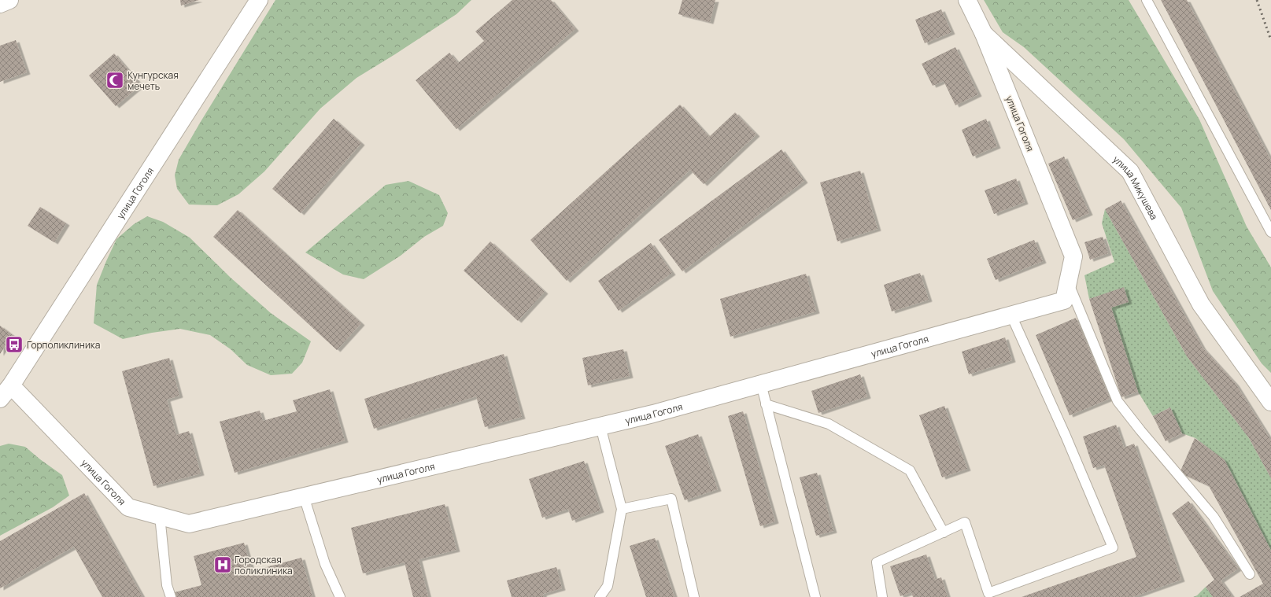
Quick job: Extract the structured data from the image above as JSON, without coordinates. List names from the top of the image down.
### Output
{
  "streets": {
    "street": ["улица Гоголя", "улица Микушева"]
  },
  "crossings": [
    ["улица Гоголя", "улица Микушева"]
  ],
  "places": {
    "mosque": ["Кунгурская мечеть"],
    "bus stop": ["Горполиклиника"],
    "hospital": ["Городская поликлиника"]
  }
}
